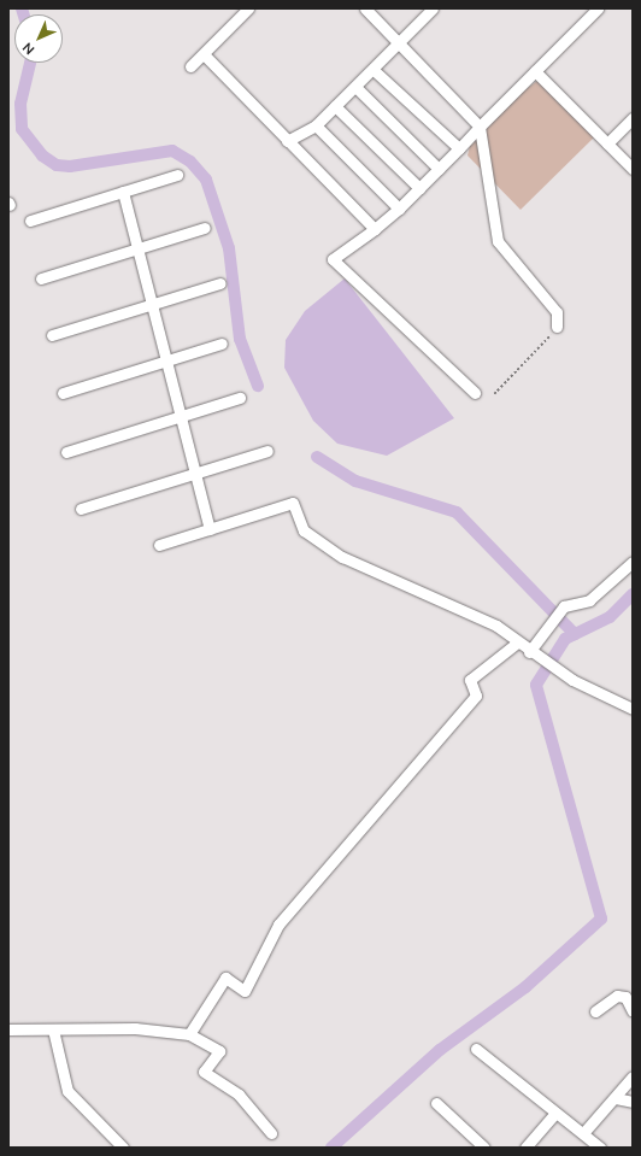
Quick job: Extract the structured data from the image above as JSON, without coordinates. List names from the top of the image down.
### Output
{
  "north": "bottom left"
}
